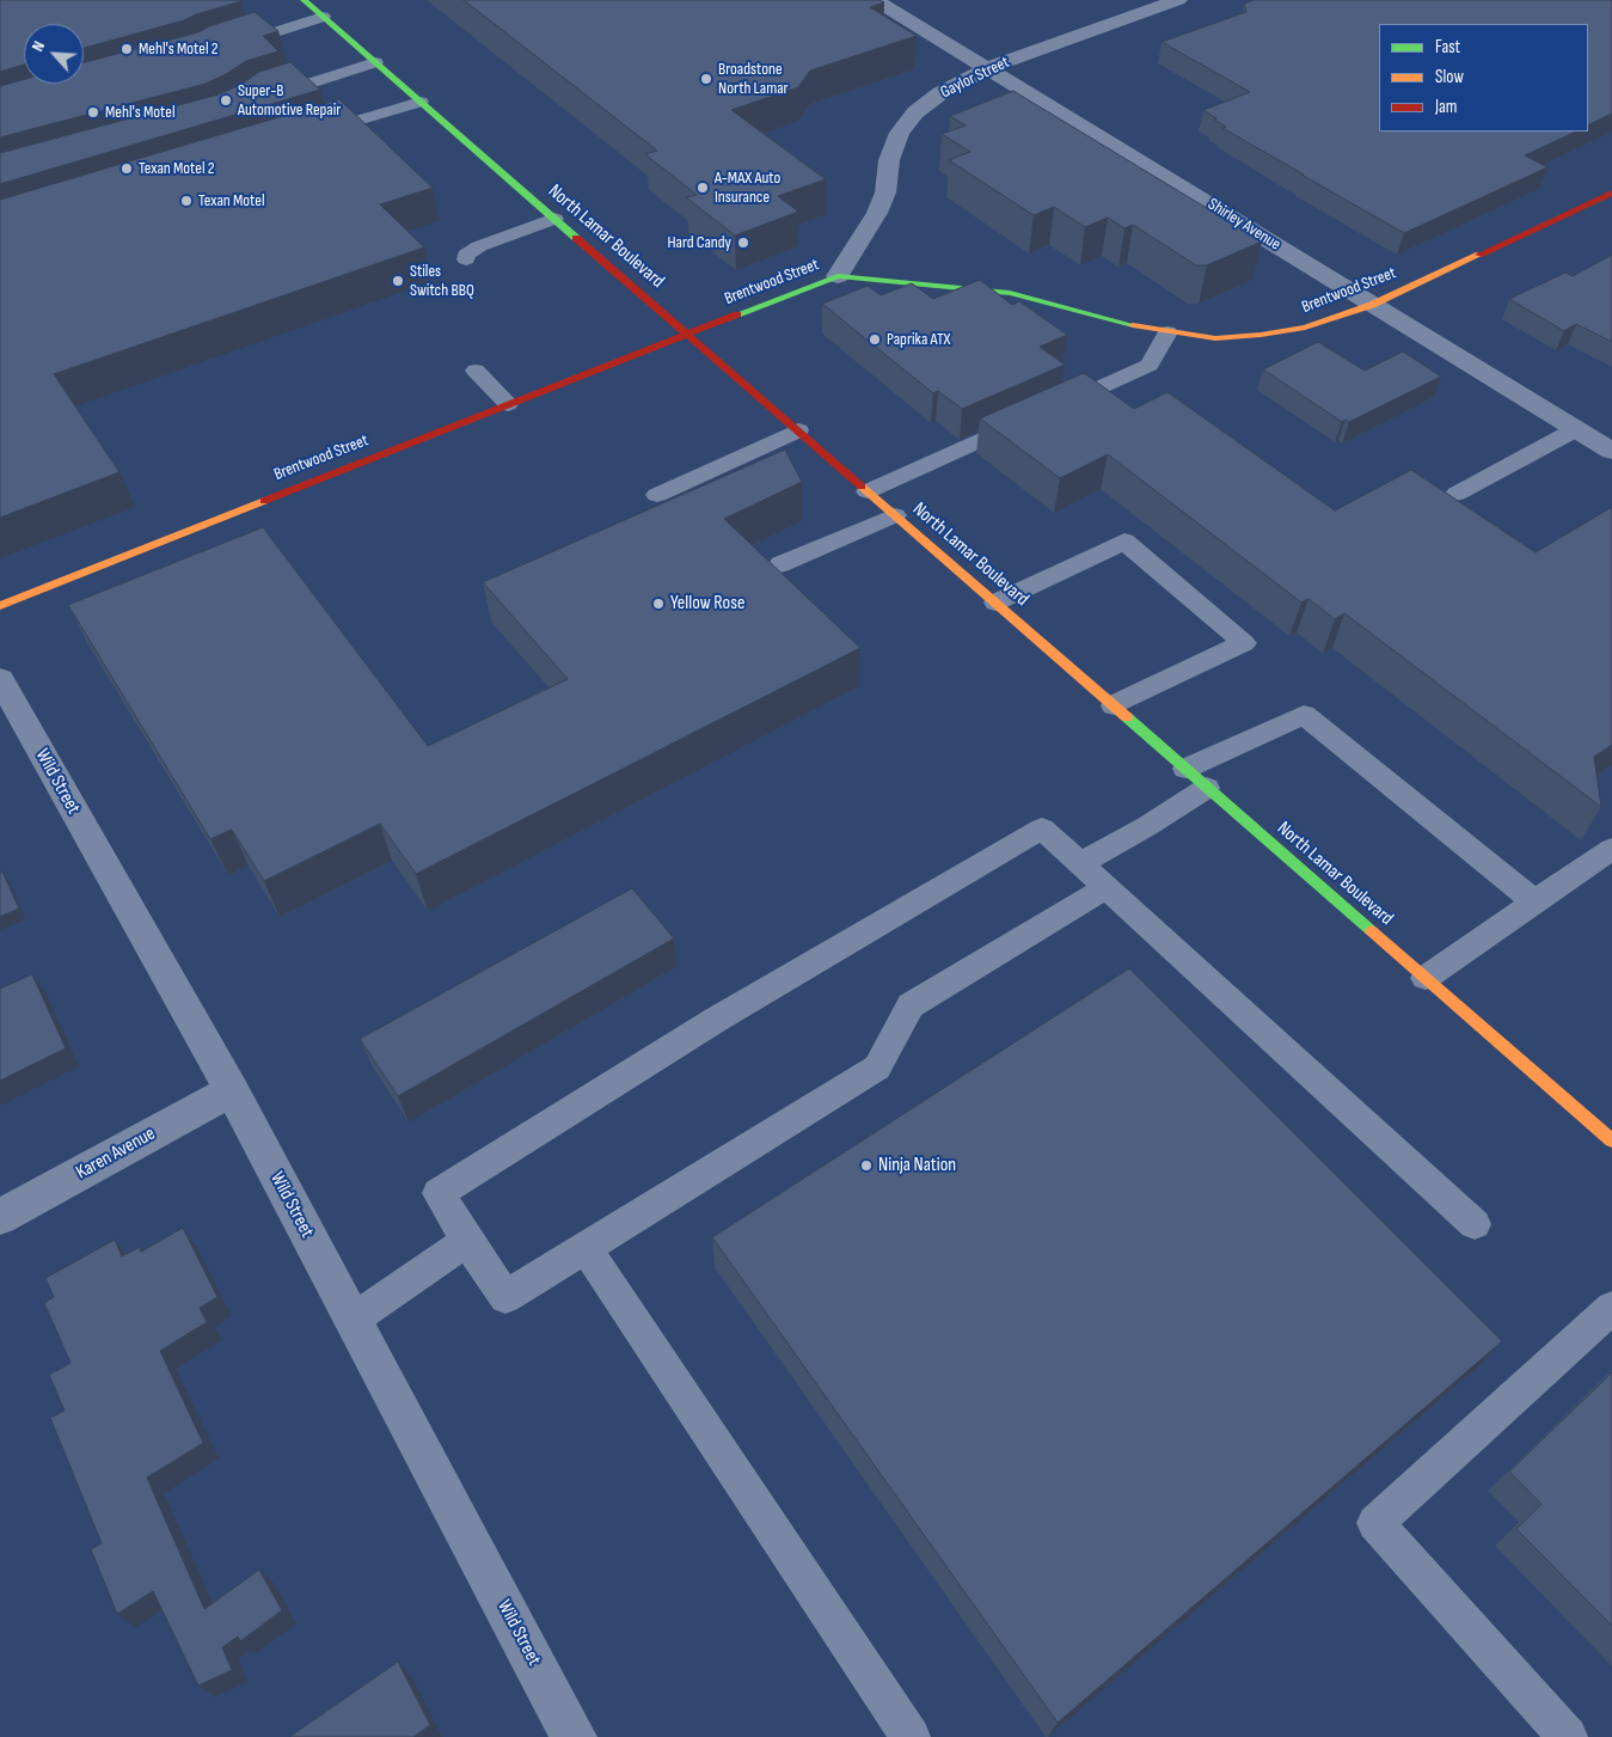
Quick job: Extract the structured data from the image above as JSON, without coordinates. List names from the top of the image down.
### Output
{
  "streets": {
    "main road": ["North Lamar Boulevard", "Brentwood Street"],
    "street": [
      "Gaylor Street",
      "Shirley Avenue",
      "Wild Street",
      "Karen Avenue"
    ]
  },
  "crossings": [
    ["Gaylor Street", "Shirley Avenue"],
    ["Gaylor Street", "Brentwood Street"],
    ["Shirley Avenue", "Brentwood Street"],
    ["North Lamar Boulevard", "Brentwood Street"],
    ["Wild Street", "Karen Avenue"]
  ],
  "places": [
    "Mehl's Motel 2",
    "Broadstone North Lamar",
    "Super-B Automotive Repair",
    "Mehl's Motel",
    "Texan Motel 2",
    "A-MAX Auto Insurance",
    "Texan Motel",
    "Hard Candy",
    "Stiles Switch BBQ",
    "Paprika ATX",
    "Yellow Rose",
    "Ninja Nation"
  ],
  "legend": ["Fast", "Slow", "Jam"],
  "north": "top left"
}
